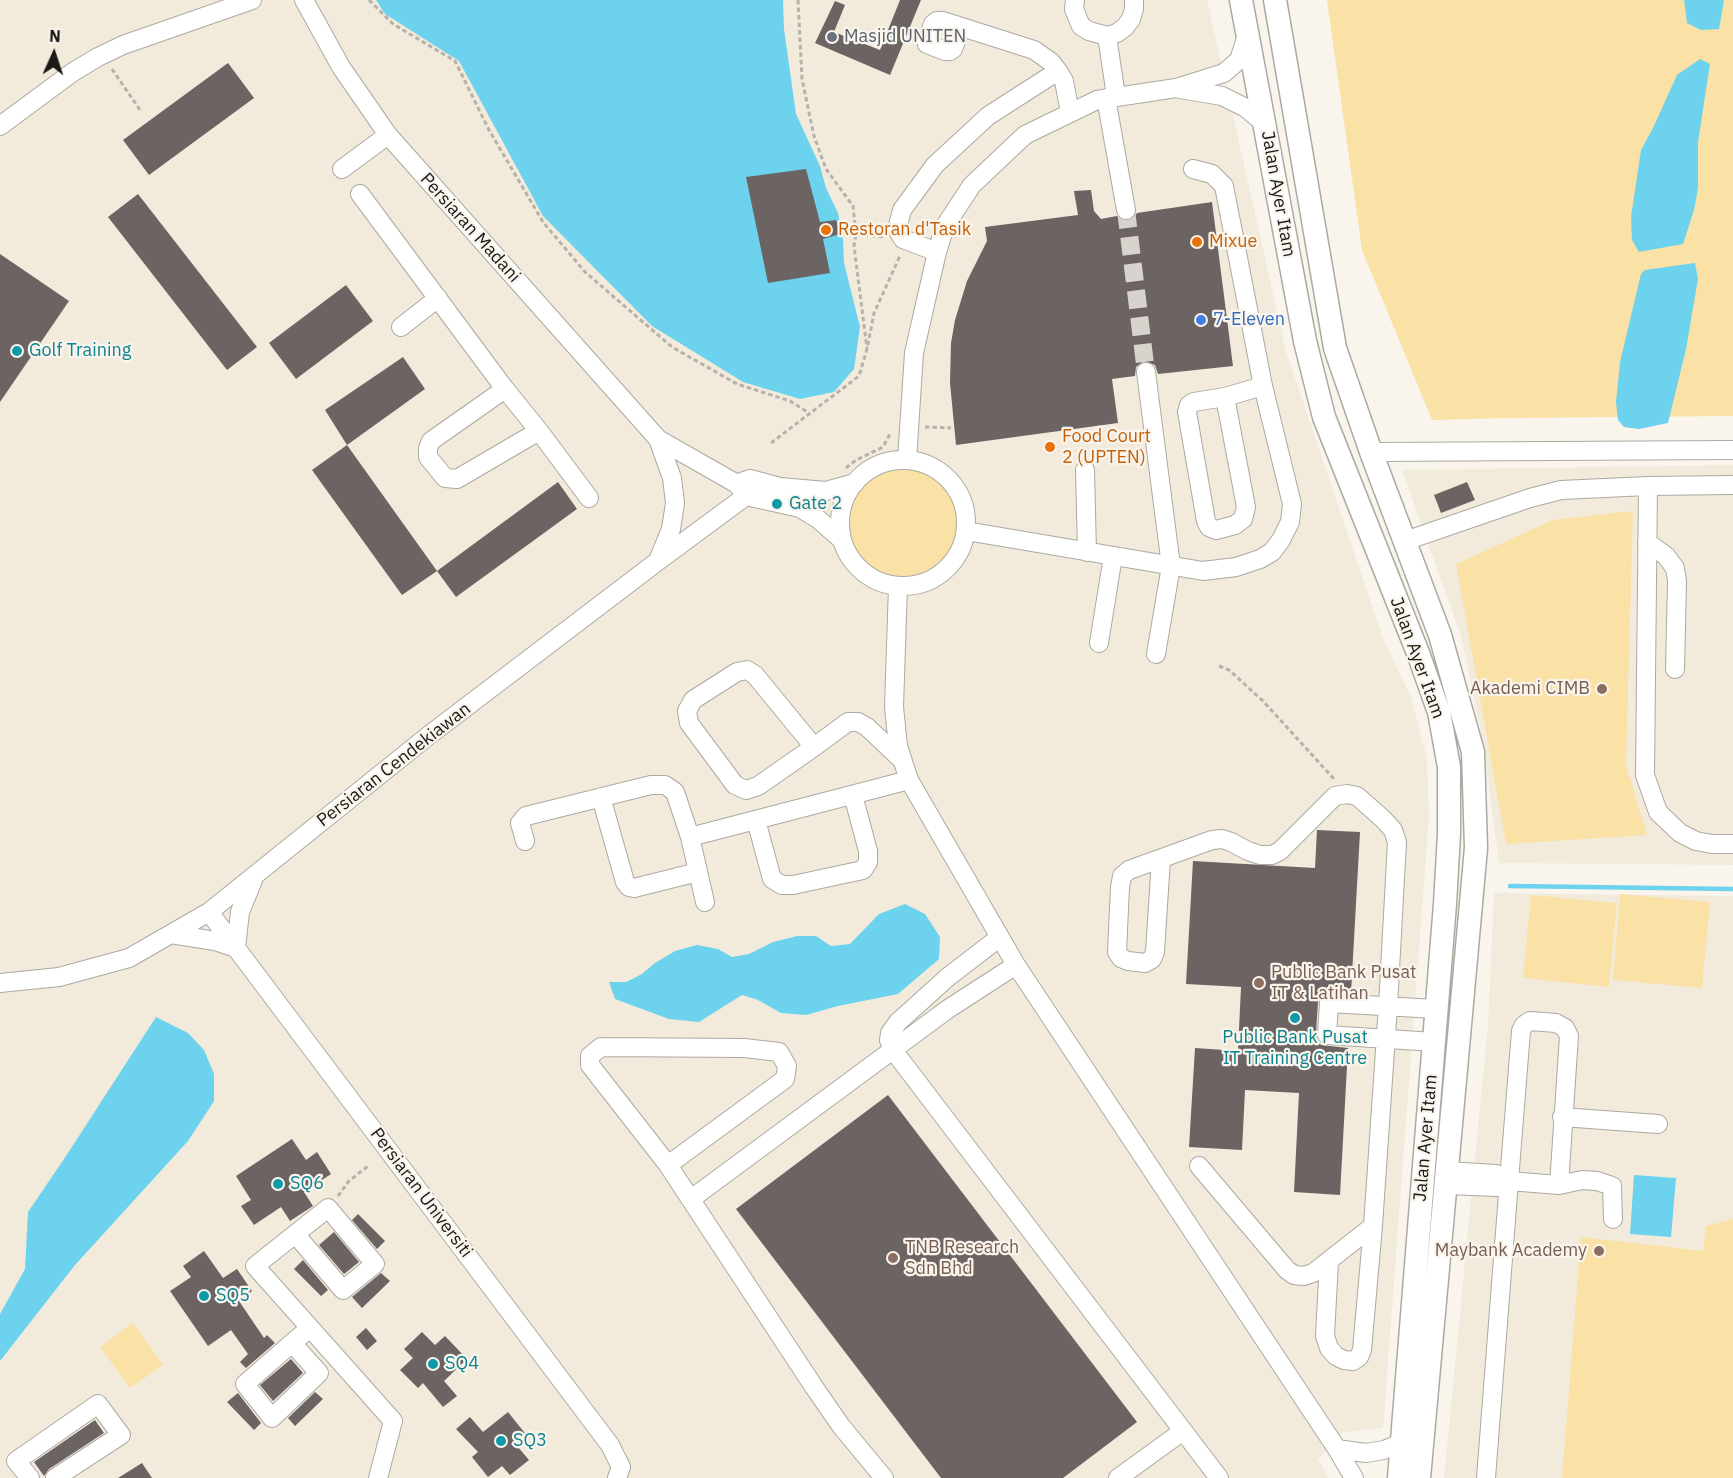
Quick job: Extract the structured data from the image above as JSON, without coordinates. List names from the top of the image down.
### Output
{
  "streets": {
    "main road": ["Jalan Ayer Itam"],
    "street": ["Persiaran Madani", "Persiaran Cendekiawan", "Persiaran Universiti"]
  },
  "crossings": [
    ["Persiaran Cendekiawan", "Persiaran Universiti"]
  ],
  "places": [
    "Masjid UNITEN",
    "Restoran d'Tasik",
    "Mixue",
    "7-Eleven",
    "Golf Training",
    "Food Court 2 (UPTEN)",
    "Gate 2",
    "Akademi CIMB",
    "Public Bank Pusat IT & Latihan",
    "Public Bank Pusat IT Training Centre",
    "SQ6",
    "Maybank Academy",
    "TNB Research Sdn Bhd",
    "SQ5",
    "SQ4",
    "SQ3"
  ],
  "north": "top"
}
